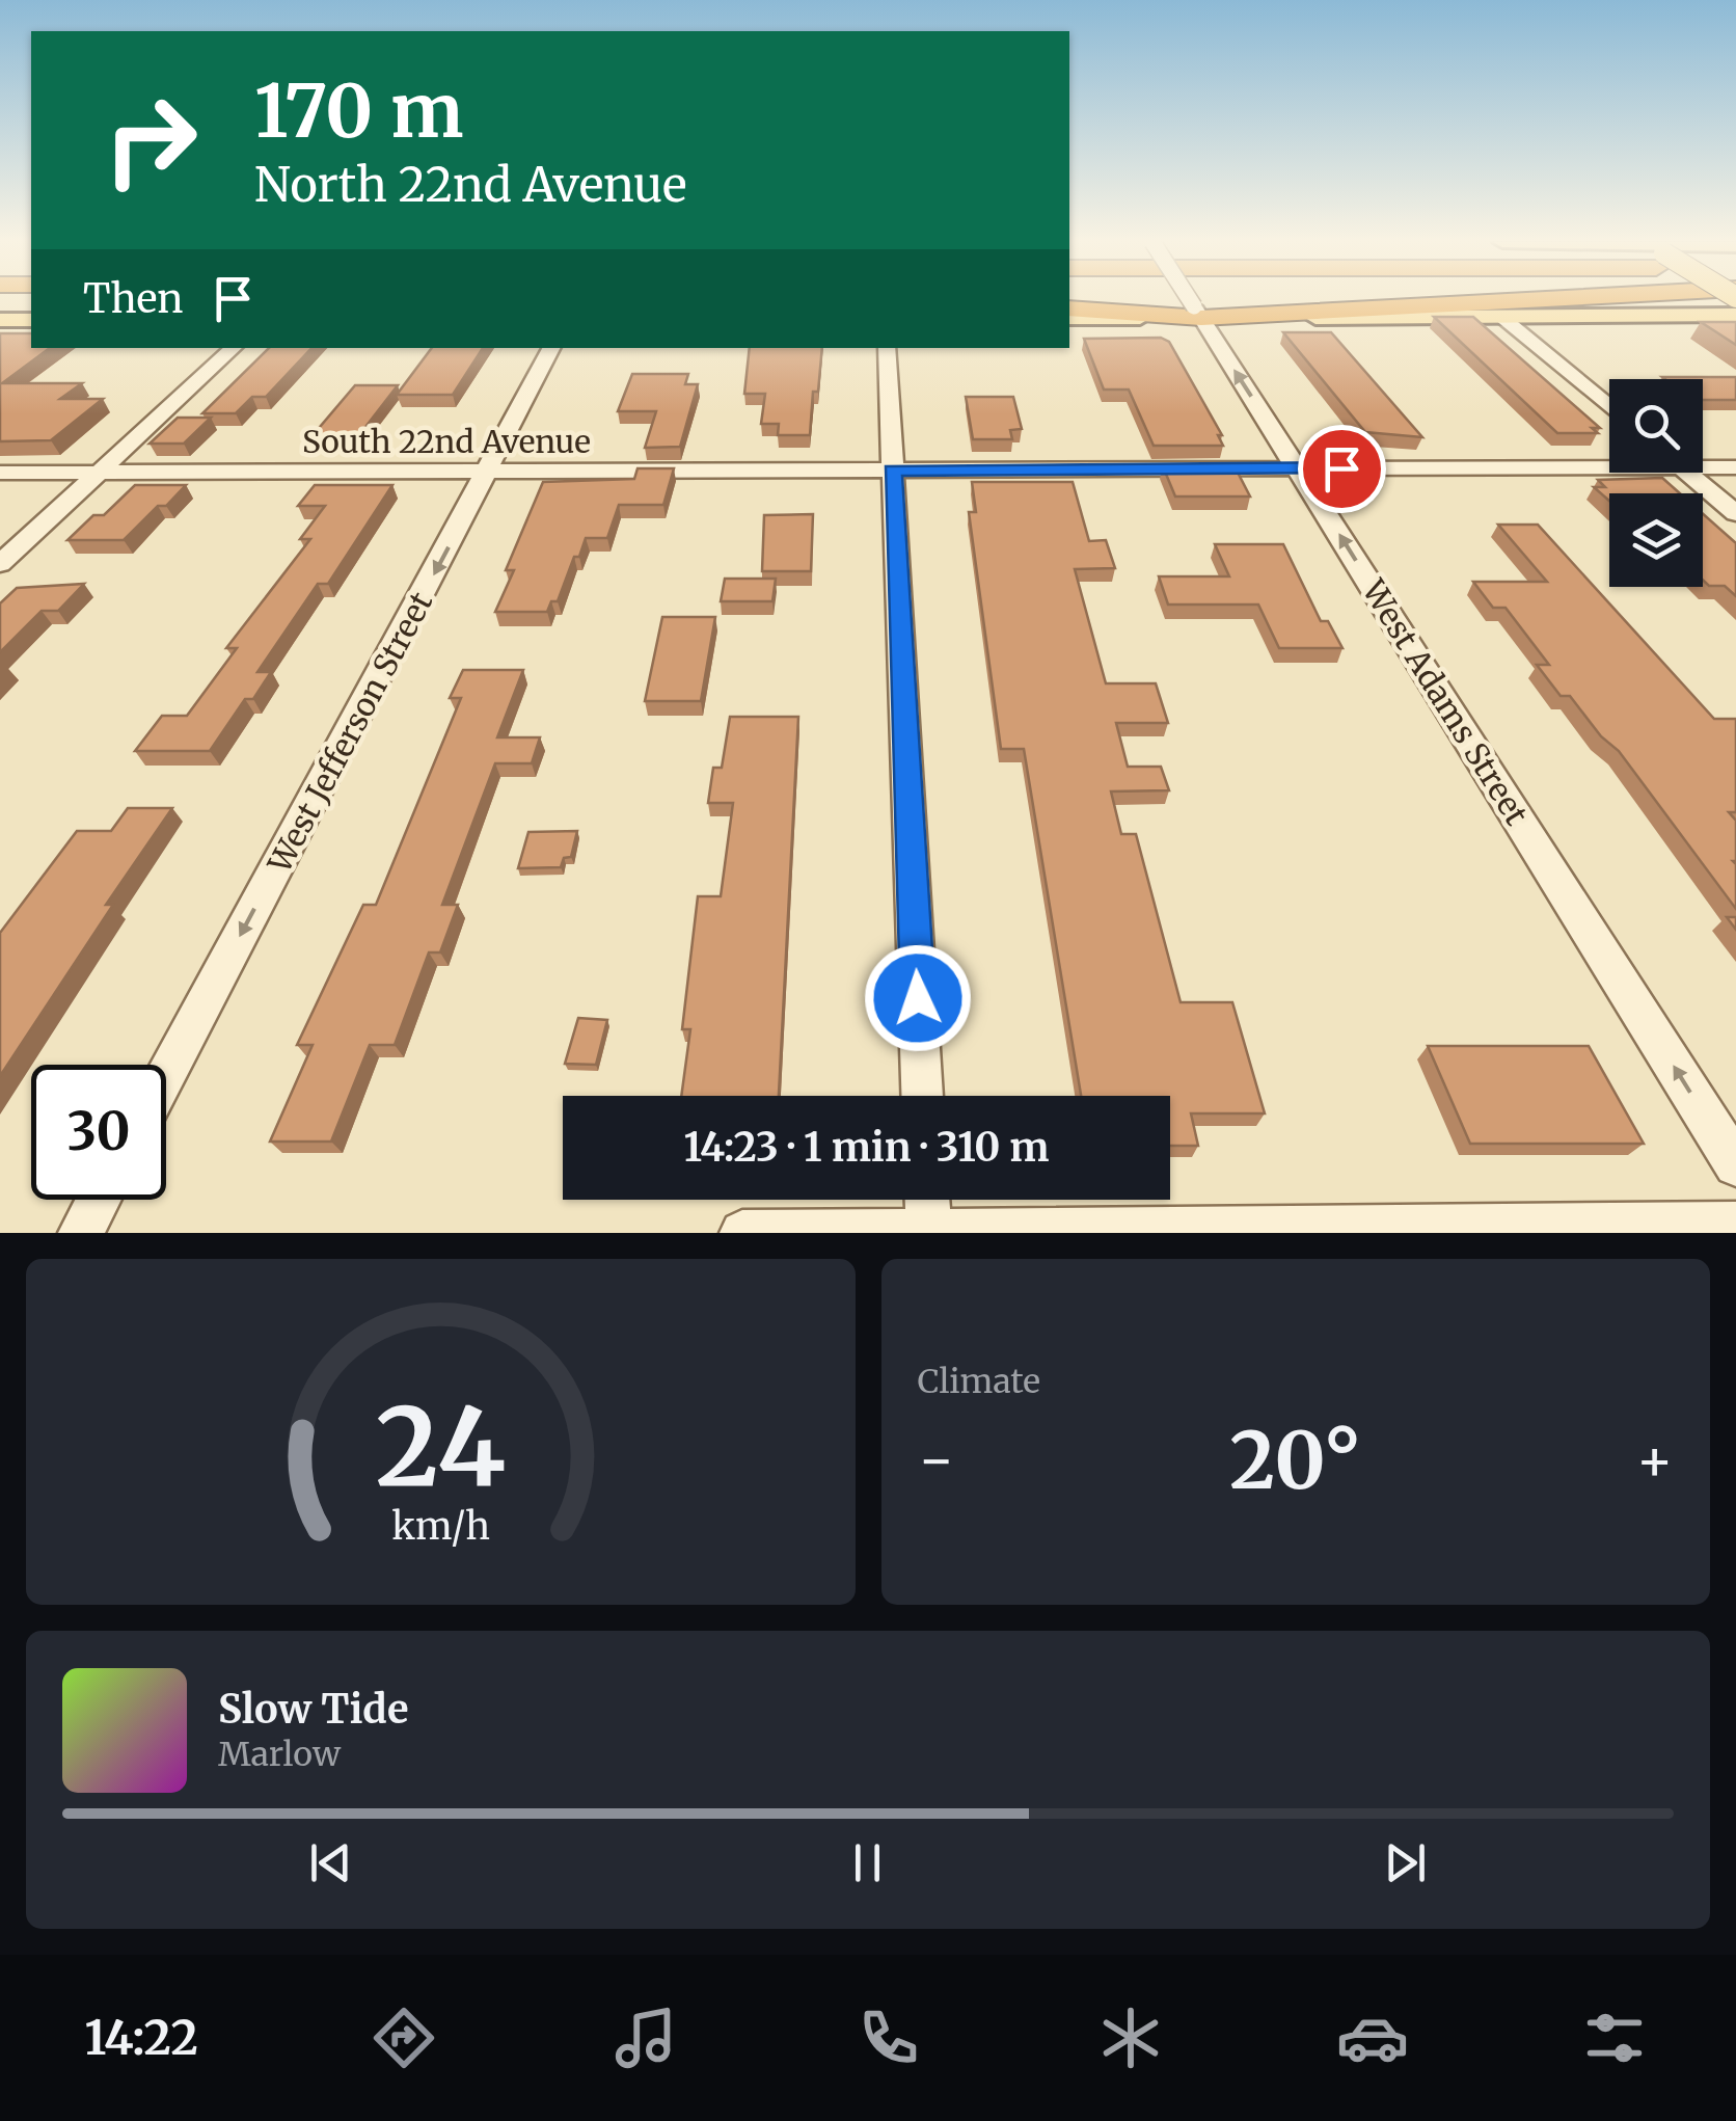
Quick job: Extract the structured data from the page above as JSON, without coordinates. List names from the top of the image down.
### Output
{
  "streets": {
    "street": ["South 22nd Avenue", "West Adams Street", "West Jefferson Street"]
  },
  "crossings": [
    ["South 22nd Avenue", "West Adams Street"],
    ["South 22nd Avenue", "West Jefferson Street"]
  ],
  "one_way": ["West Adams Street", "West Jefferson Street"],
  "page": {
    "turn": ["170 m", "North 22nd Avenue"],
    "then": "Then",
    "limit": "30",
    "trip": "14:23 · 1 min · 310 m",
    "tile": "Climate",
    "heat": ["−", "20°", "+"],
    "song": ["Slow Tide", "Marlow"],
    "tabs": "14:22",
    "gauge": ["24", "km/h"]
  }
}
